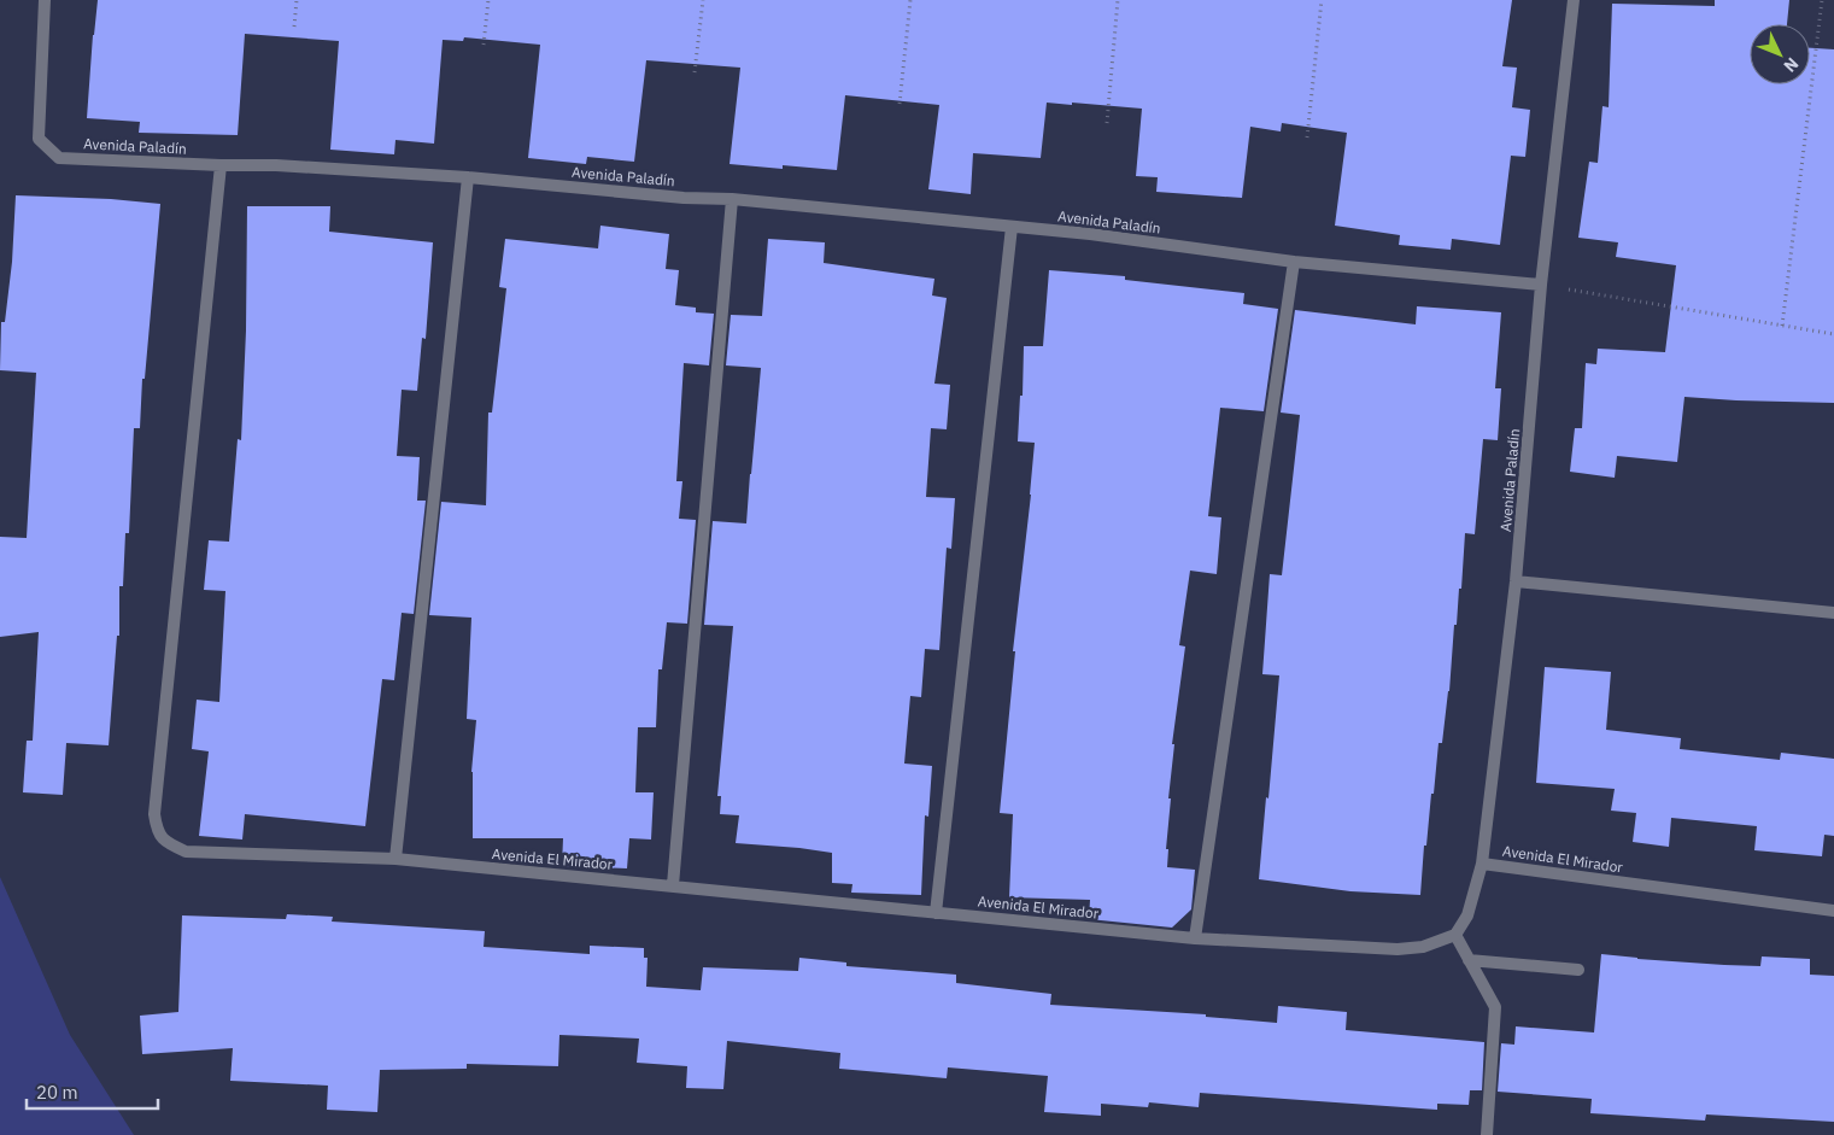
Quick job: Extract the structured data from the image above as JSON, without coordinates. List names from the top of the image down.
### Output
{
  "streets": {
    "street": ["Avenida Paladín", "Avenida El Mirador"]
  },
  "crossings": [
    ["Avenida Paladín", "Avenida El Mirador"]
  ],
  "scale_bar": "20 m",
  "north": "bottom right"
}
